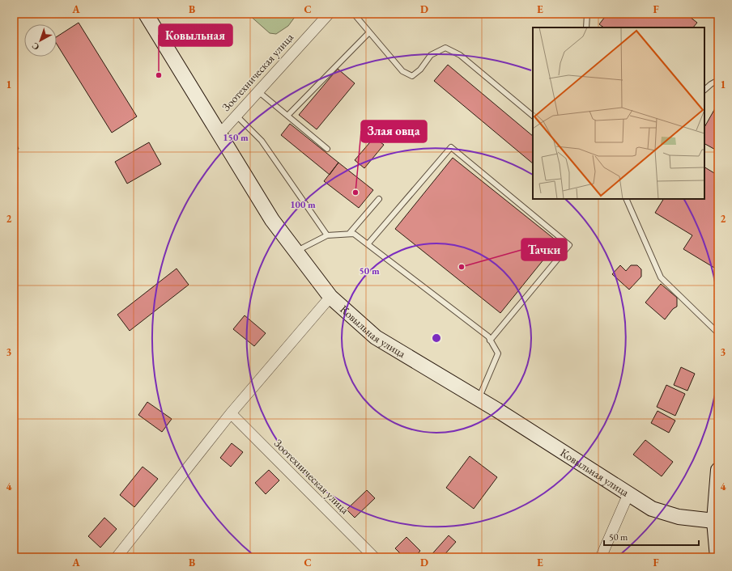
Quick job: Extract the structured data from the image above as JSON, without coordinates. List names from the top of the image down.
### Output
{
  "streets": {
    "main road": ["Ковыльная улица"],
    "street": ["Зоотехническая улица"]
  },
  "crossings": [
    ["Зоотехническая улица", "Ковыльная улица"]
  ],
  "places": ["Ковыльная", "Злая овца", "Тачки"],
  "scale_bar": "50 m",
  "north": "bottom left",
  "grid": {
    "columns": [
      "A",
      "B",
      "C",
      "D",
      "E",
      "F"
    ],
    "rows": [
      "1",
      "2",
      "3",
      "4"
    ]
  },
  "rings": ["150 m", "100 m", "50 m"]
}
